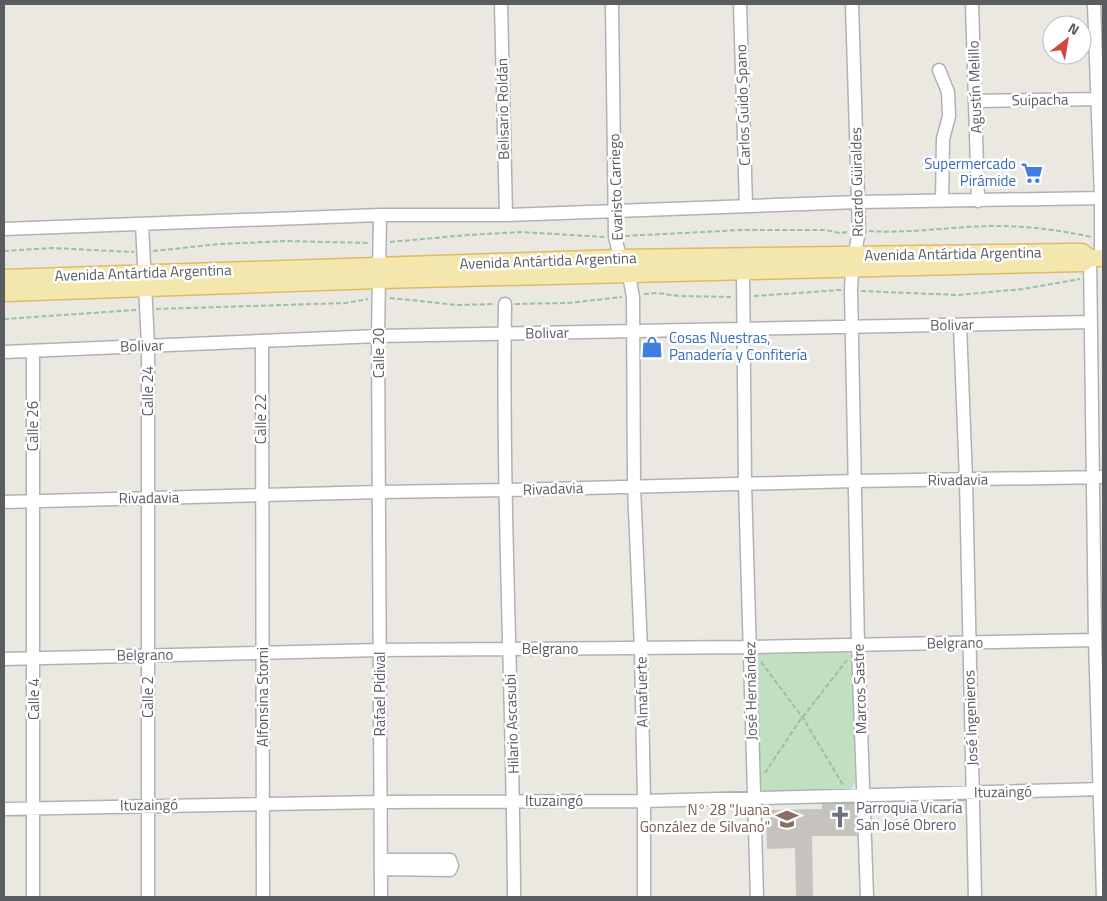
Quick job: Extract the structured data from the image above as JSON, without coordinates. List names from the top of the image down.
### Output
{
  "streets": {
    "main road": ["Avenida Antártida Argentina"],
    "street": [
      "Agustín Melillo",
      "Suipacha",
      "Carlos Guido Spano",
      "Belisario Roldán",
      "Ricardo Güiraldes",
      "Evaristo Carriego",
      "Bolivar",
      "Calle 20",
      "Calle 24",
      "Calle 22",
      "Calle 26",
      "Rivadavia",
      "Belgrano",
      "Marcos Sastre",
      "José Hernández",
      "Almafuerte",
      "Rafael Pidival",
      "Calle 2",
      "Alfonsina Storni",
      "Calle 4",
      "José Ingenieros",
      "Hilario Ascasubi",
      "Ituzaingó"
    ]
  },
  "crossings": [
    ["Agustín Melillo", "Suipacha"],
    ["Ricardo Güiraldes", "Avenida Antártida Argentina"],
    ["Ricardo Güiraldes", "Bolivar"],
    ["Ricardo Güiraldes", "Rivadavia"],
    ["Ricardo Güiraldes", "Marcos Sastre"],
    ["Evaristo Carriego", "Avenida Antártida Argentina"],
    ["Evaristo Carriego", "Bolivar"],
    ["Evaristo Carriego", "Rivadavia"],
    ["Evaristo Carriego", "Almafuerte"],
    ["Avenida Antártida Argentina", "Calle 20"],
    ["Avenida Antártida Argentina", "Calle 24"],
    ["Bolivar", "Calle 20"],
    ["Bolivar", "Calle 24"],
    ["Bolivar", "Calle 22"],
    ["Bolivar", "Calle 26"],
    ["Calle 20", "Rivadavia"],
    ["Calle 20", "Rafael Pidival"],
    ["Calle 24", "Rivadavia"],
    ["Calle 24", "Calle 2"],
    ["Calle 22", "Rivadavia"],
    ["Calle 22", "Alfonsina Storni"],
    ["Calle 26", "Rivadavia"],
    ["Calle 26", "Calle 4"],
    ["Rivadavia", "Marcos Sastre"],
    ["Rivadavia", "José Hernández"],
    ["Rivadavia", "Almafuerte"],
    ["Rivadavia", "Rafael Pidival"],
    ["Rivadavia", "Calle 2"],
    ["Rivadavia", "Alfonsina Storni"],
    ["Rivadavia", "Calle 4"],
    ["Rivadavia", "José Ingenieros"],
    ["Rivadavia", "Hilario Ascasubi"],
    ["Belgrano", "Marcos Sastre"],
    ["Belgrano", "José Hernández"],
    ["Belgrano", "Almafuerte"],
    ["Belgrano", "Rafael Pidival"],
    ["Belgrano", "Calle 2"],
    ["Belgrano", "Alfonsina Storni"],
    ["Belgrano", "Calle 4"],
    ["Belgrano", "José Ingenieros"],
    ["Belgrano", "Hilario Ascasubi"],
    ["Marcos Sastre", "Ituzaingó"],
    ["José Hernández", "Ituzaingó"],
    ["Almafuerte", "Ituzaingó"],
    ["Rafael Pidival", "Ituzaingó"],
    ["Calle 2", "Ituzaingó"],
    ["Alfonsina Storni", "Ituzaingó"],
    ["Calle 4", "Ituzaingó"],
    ["José Ingenieros", "Ituzaingó"],
    ["Hilario Ascasubi", "Ituzaingó"]
  ],
  "places": {
    "supermarket": ["Supermercado Pirámide"],
    "shop": ["Cosas Nuestras, Panadería y Confitería"],
    "church": ["Parroquia Vicaría San José Obrero"],
    "school or university": ["N° 28 \"Juana González de Silvano\""]
  },
  "north": "top right"
}
